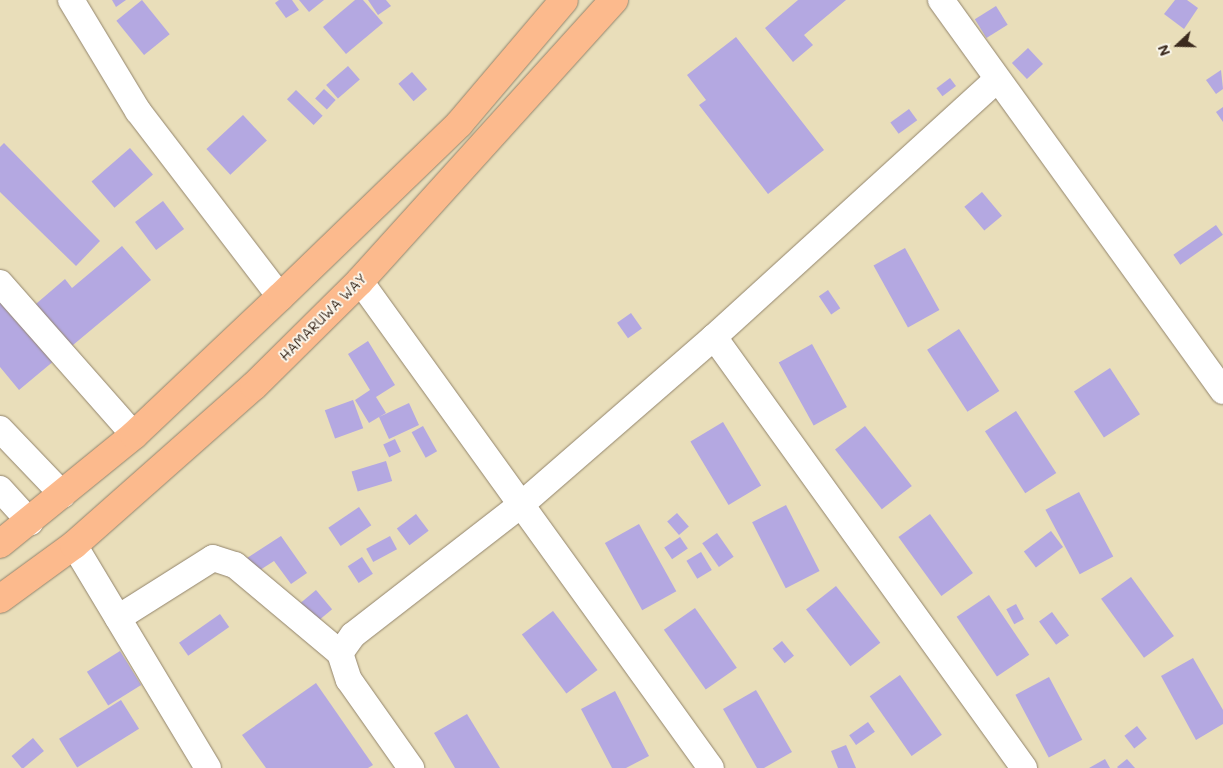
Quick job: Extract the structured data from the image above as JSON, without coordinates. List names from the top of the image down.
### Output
{
  "streets": {
    "main road": ["HAMARUWA WAY"]
  },
  "north": "left"
}
